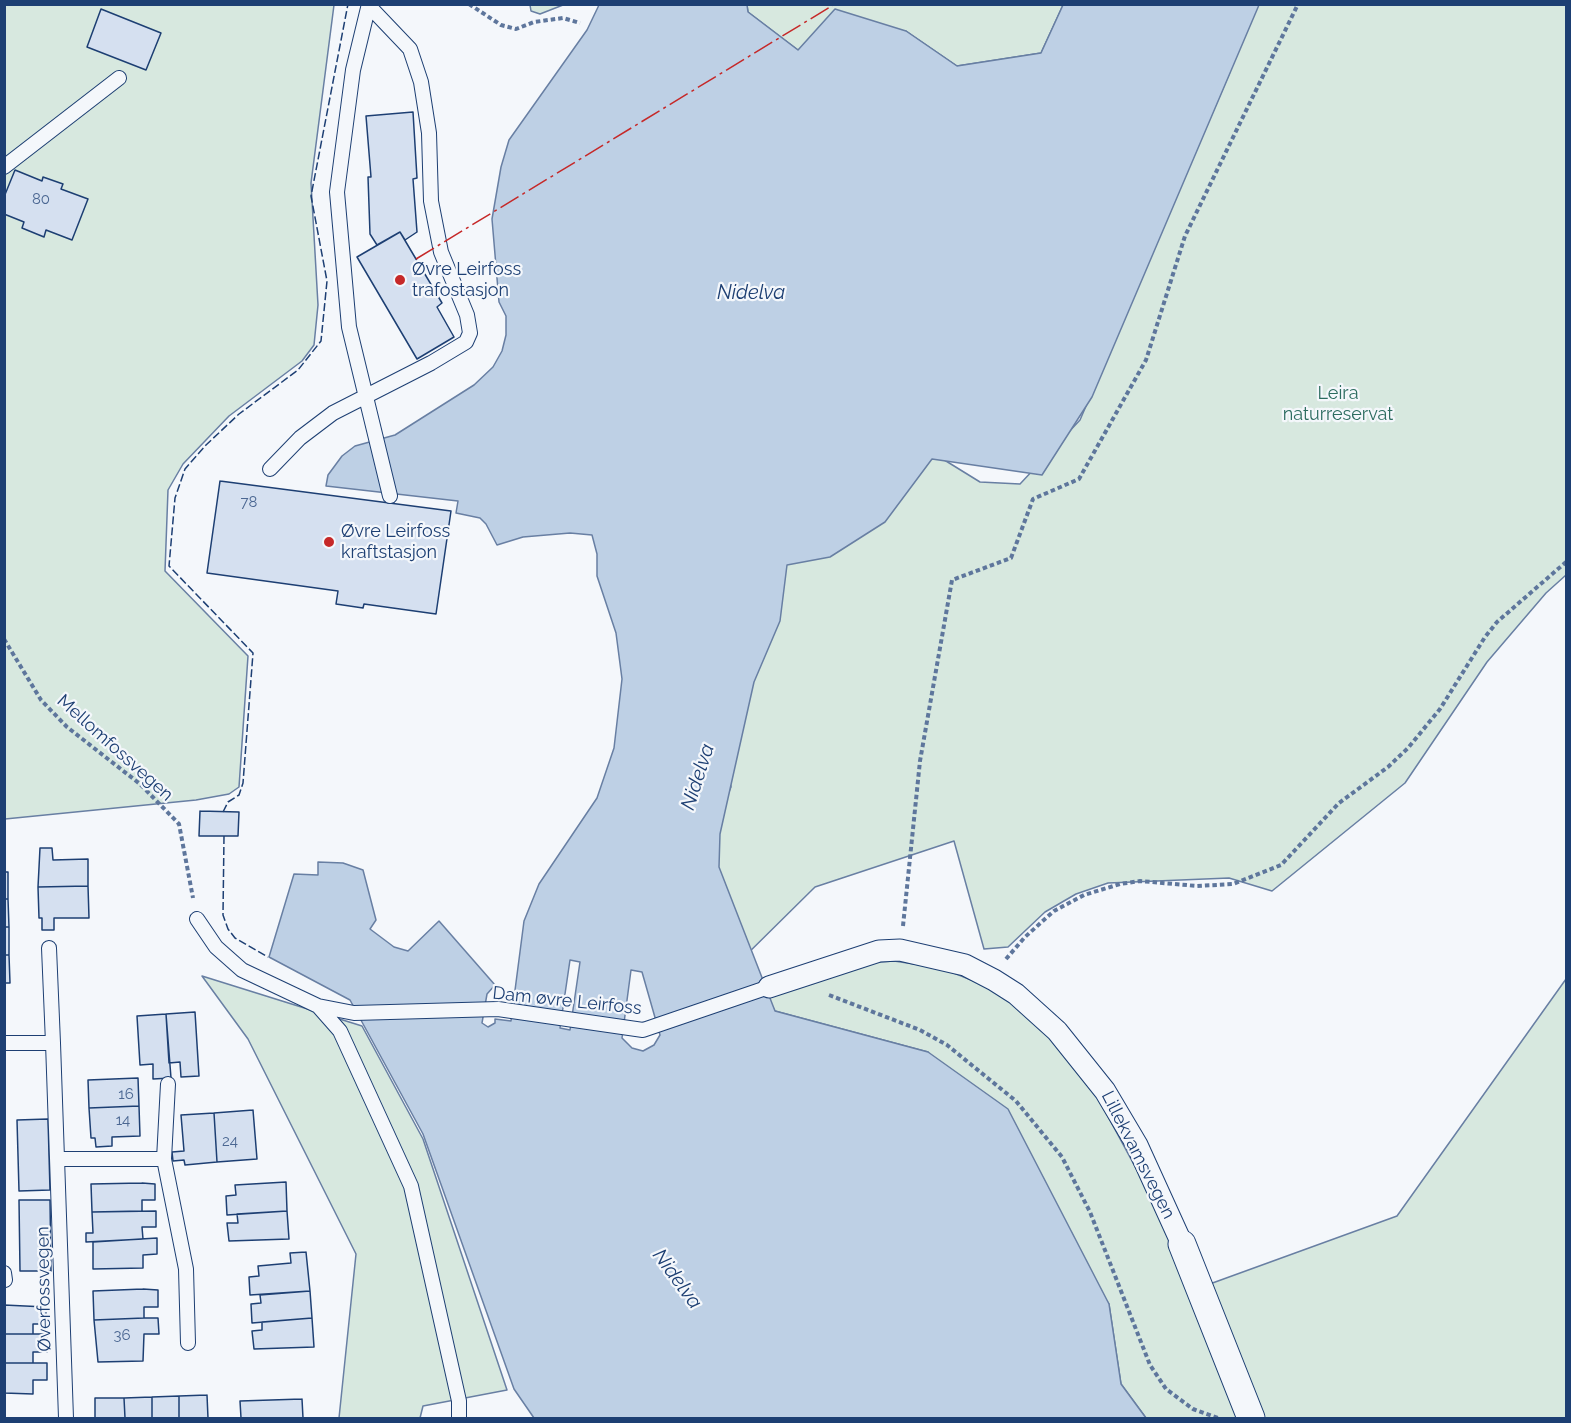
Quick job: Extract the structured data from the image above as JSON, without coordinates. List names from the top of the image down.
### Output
{
  "streets": {
    "street": ["Lillekvamsvegen"],
    "lane": ["Dam øvre Leirfoss", "Øverfossvegen"],
    "path": ["Mellomfossvegen"]
  },
  "crossings": [
    ["Dam øvre Leirfoss", "Lillekvamsvegen"]
  ],
  "water": ["Nidelva"],
  "parks": ["Leira naturreservat"],
  "places": ["Øvre Leirfoss trafostasjon", "Øvre Leirfoss kraftstasjon"],
  "house_numbers": [
    "80",
    "78",
    "16",
    "14",
    "24",
    "36"
  ]
}
